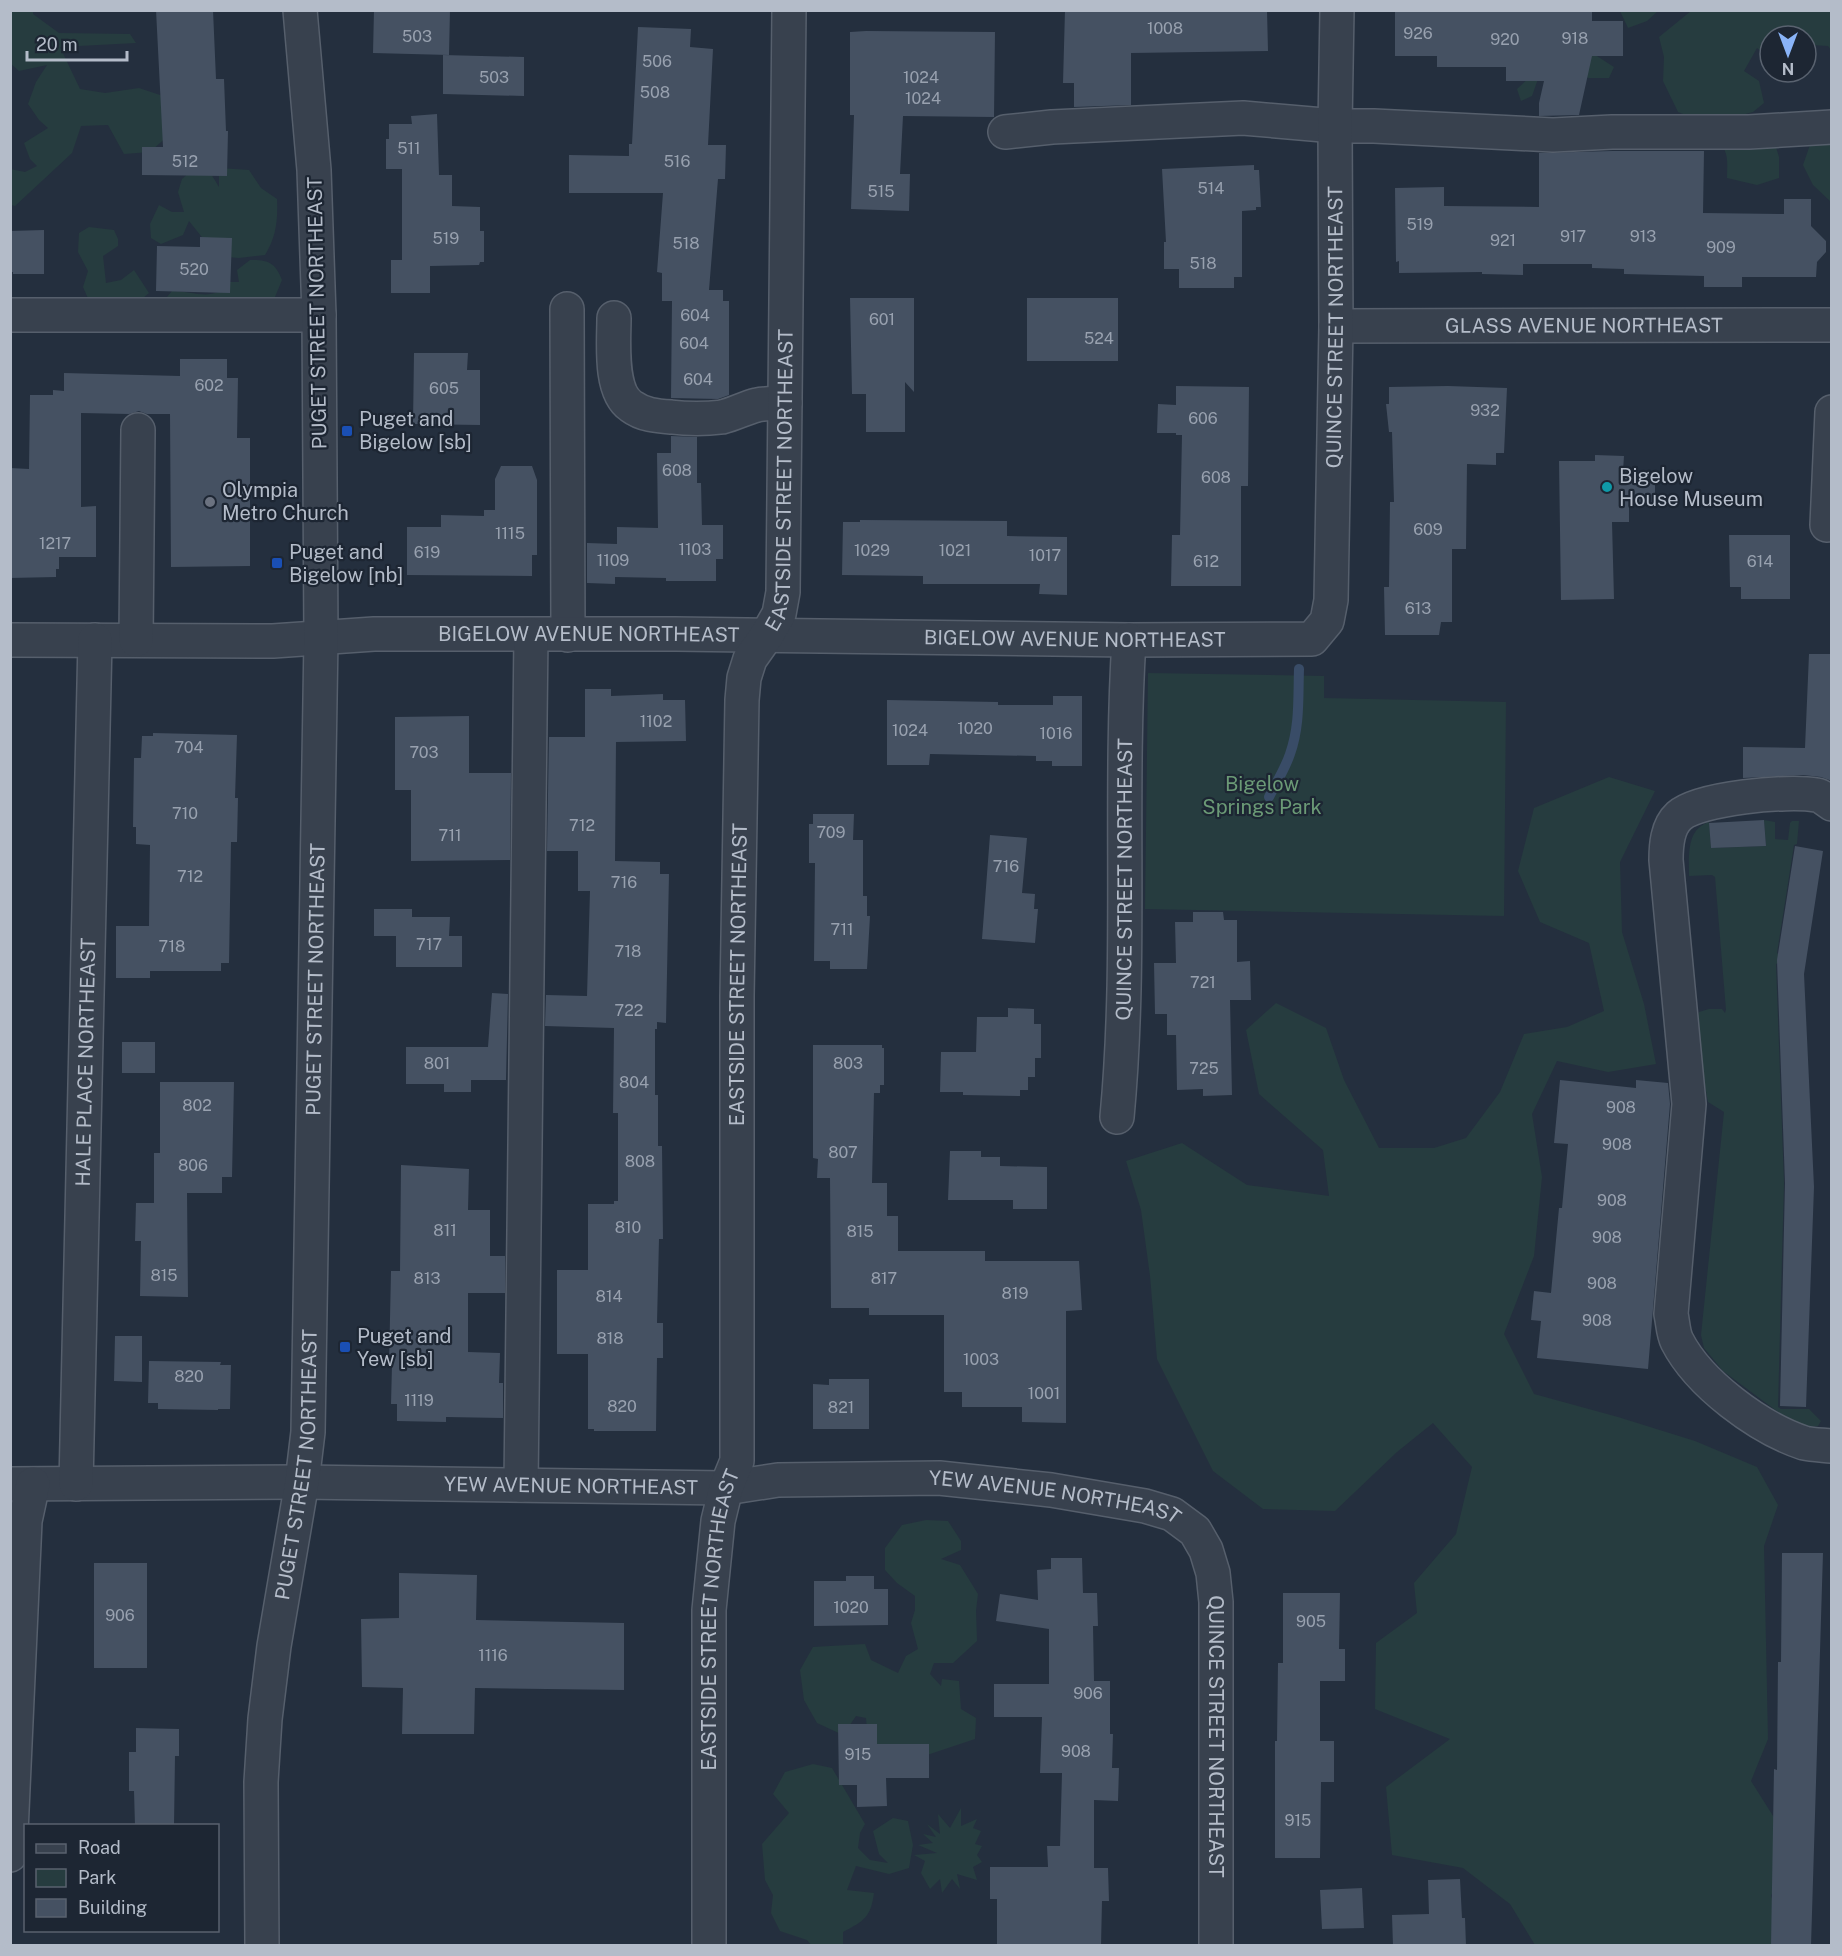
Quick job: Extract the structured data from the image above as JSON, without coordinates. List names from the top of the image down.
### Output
{
  "streets": {
    "street": [
      "PUGET STREET NORTHEAST",
      "GLASS AVENUE NORTHEAST",
      "QUINCE STREET NORTHEAST",
      "EASTSIDE STREET NORTHEAST",
      "BIGELOW AVENUE NORTHEAST",
      "HALE PLACE NORTHEAST",
      "YEW AVENUE NORTHEAST"
    ]
  },
  "crossings": [
    ["PUGET STREET NORTHEAST", "BIGELOW AVENUE NORTHEAST"],
    ["PUGET STREET NORTHEAST", "YEW AVENUE NORTHEAST"],
    ["GLASS AVENUE NORTHEAST", "QUINCE STREET NORTHEAST"],
    ["QUINCE STREET NORTHEAST", "BIGELOW AVENUE NORTHEAST"],
    ["QUINCE STREET NORTHEAST", "YEW AVENUE NORTHEAST"],
    ["EASTSIDE STREET NORTHEAST", "BIGELOW AVENUE NORTHEAST"],
    ["EASTSIDE STREET NORTHEAST", "YEW AVENUE NORTHEAST"],
    ["BIGELOW AVENUE NORTHEAST", "HALE PLACE NORTHEAST"],
    ["HALE PLACE NORTHEAST", "YEW AVENUE NORTHEAST"]
  ],
  "parks": ["Bigelow Springs Park"],
  "places": {
    "transit": ["Puget and Bigelow [sb]", "Puget and Bigelow [nb]", "Puget and Yew [sb]"],
    "other": ["Bigelow House Museum", "Olympia Metro Church"]
  },
  "house_numbers": [
    "1008",
    "926",
    "503",
    "918",
    "920",
    "506",
    "503",
    "1024",
    "508",
    "1024",
    "511",
    "512",
    "516",
    "514",
    "515",
    "519",
    "917",
    "913",
    "519",
    "921",
    "518",
    "909",
    "518",
    "520",
    "604",
    "601",
    "524",
    "604",
    "604",
    "602",
    "605",
    "932",
    "606",
    "608",
    "608",
    "609",
    "1115",
    "1217",
    "1103",
    "1029",
    "1021",
    "619",
    "1017",
    "1109",
    "612",
    "614",
    "613",
    "1102",
    "1020",
    "1024",
    "1016",
    "704",
    "703",
    "710",
    "712",
    "709",
    "711",
    "716",
    "712",
    "716",
    "711",
    "717",
    "718",
    "718",
    "721",
    "722",
    "801",
    "803",
    "725",
    "804",
    "802",
    "908",
    "908",
    "807",
    "808",
    "806",
    "908",
    "810",
    "811",
    "815",
    "908",
    "815",
    "813",
    "817",
    "908",
    "819",
    "814",
    "908",
    "818",
    "1003",
    "820",
    "1001",
    "1119",
    "820",
    "821",
    "1020",
    "906",
    "905",
    "1116",
    "906",
    "908",
    "915",
    "915"
  ],
  "legend": ["Road", "Park", "Building"],
  "scale_bar": "20 m",
  "north": "bottom"
}
